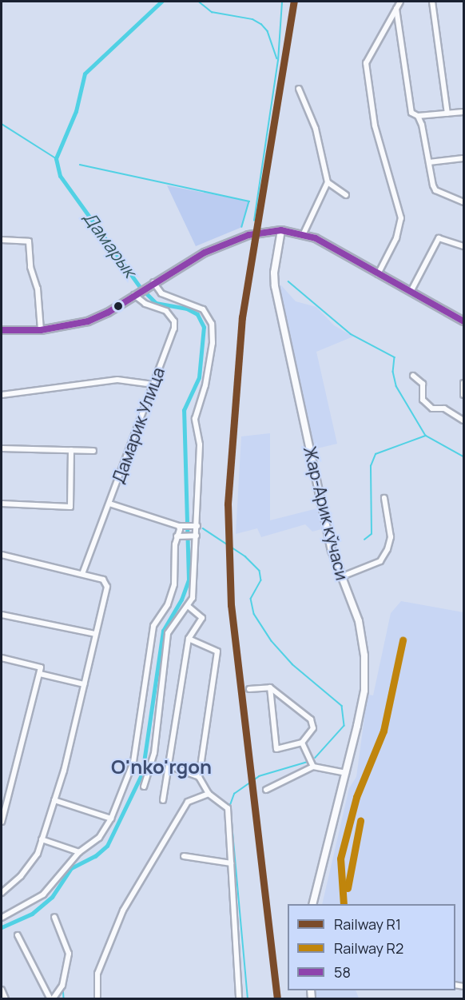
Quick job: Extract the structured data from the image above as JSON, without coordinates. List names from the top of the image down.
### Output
{
  "streets": {
    "main road": ["Жар-Арик кўчаси"],
    "street": ["Дамарик Улица"]
  },
  "districts": ["O'nko'rgon"],
  "water": ["Дамарык"],
  "lines": ["rail line R1", "transit line 58", "rail line R2"],
  "legend": ["Railway R1", "Railway R2", "58"]
}
